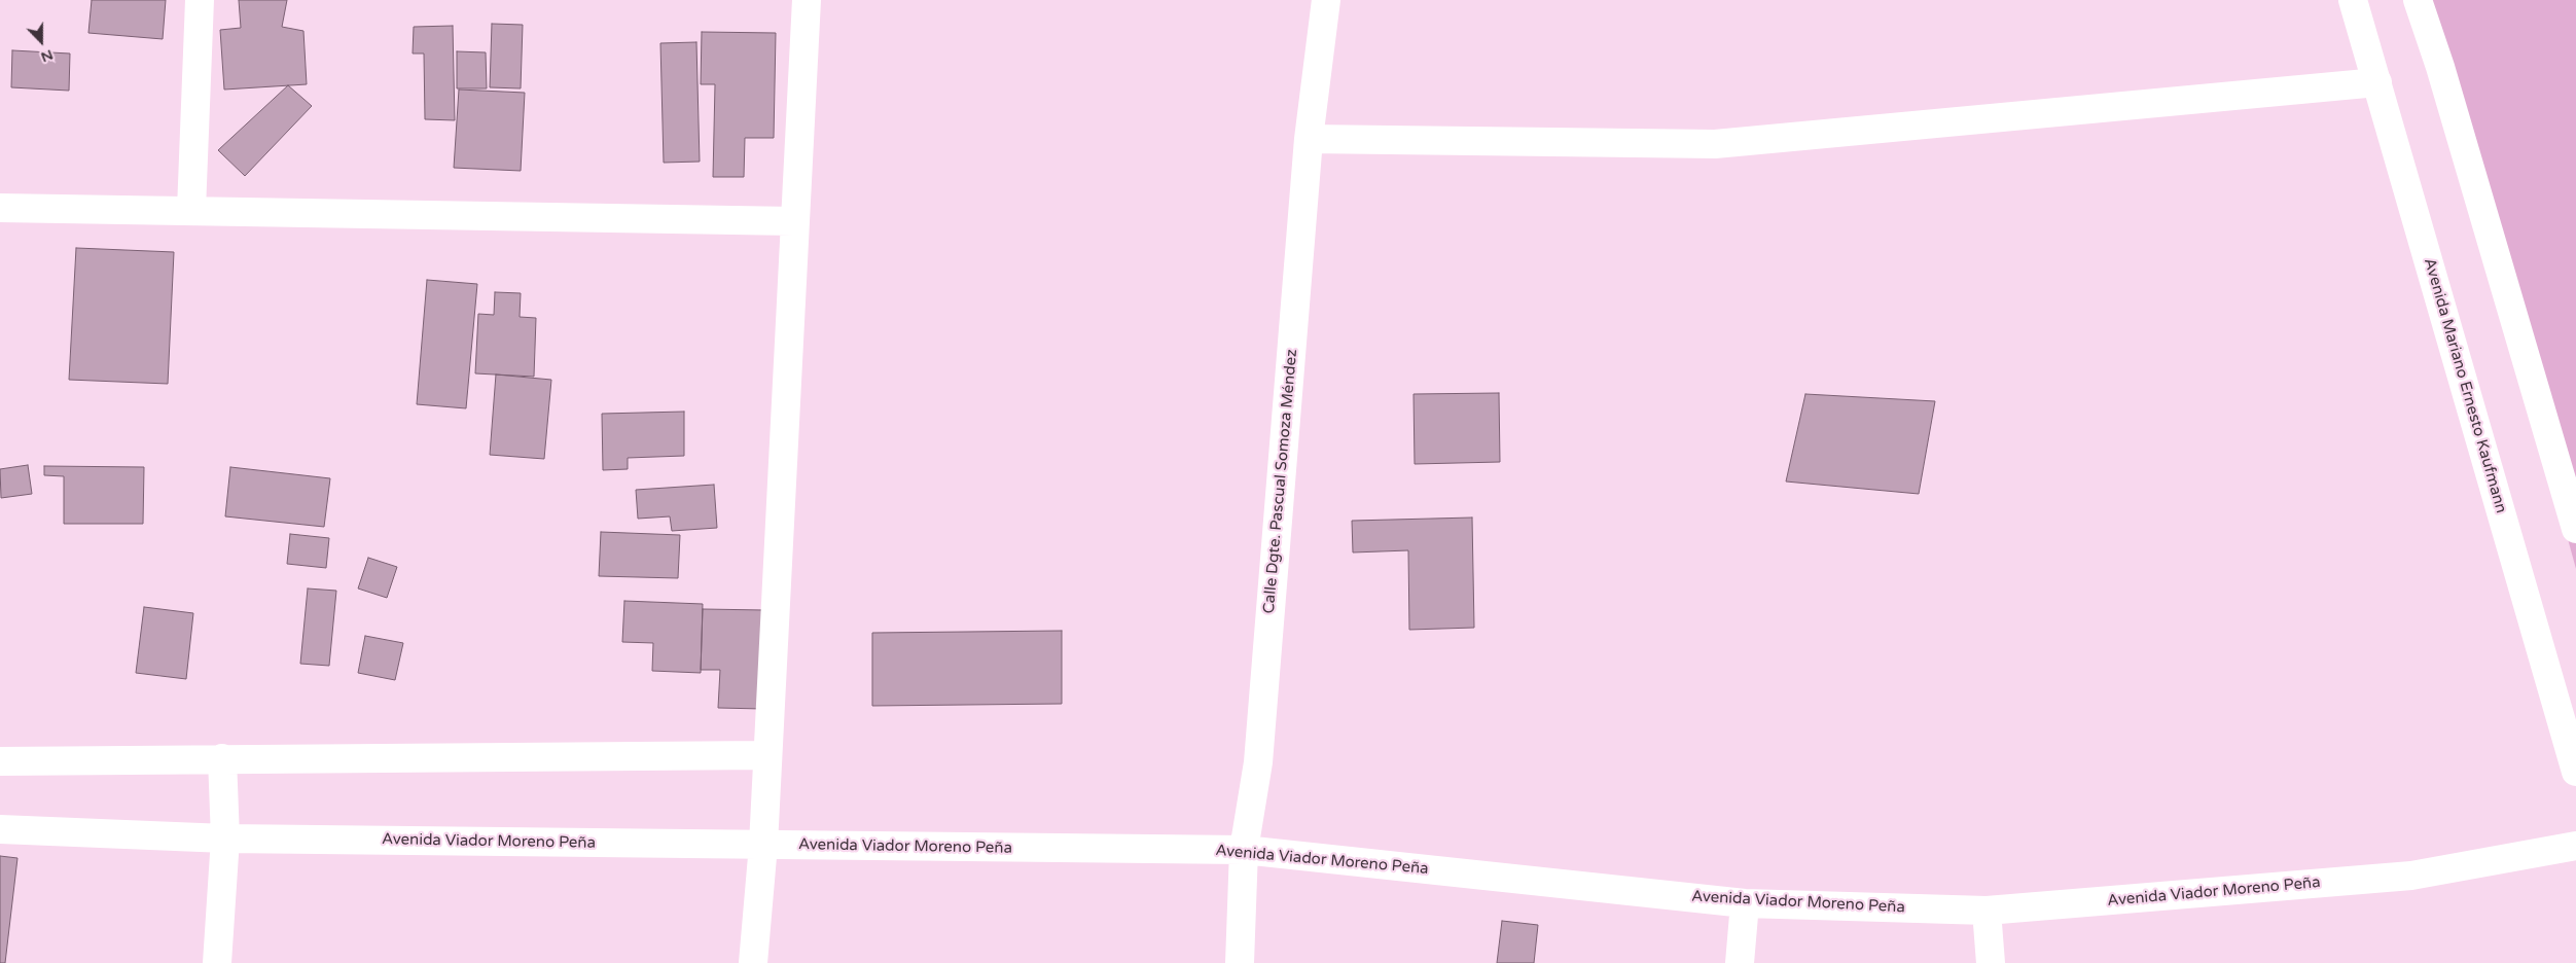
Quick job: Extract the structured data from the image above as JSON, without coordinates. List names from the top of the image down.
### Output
{
  "streets": {
    "street": ["Avenida Mariano Ernesto Kaufmann", "Calle Dgte. Pascual Somoza Méndez", "Avenida Viador Moreno Peña"]
  },
  "crossings": [
    ["Calle Dgte. Pascual Somoza Méndez", "Avenida Viador Moreno Peña"]
  ],
  "north": "bottom"
}
